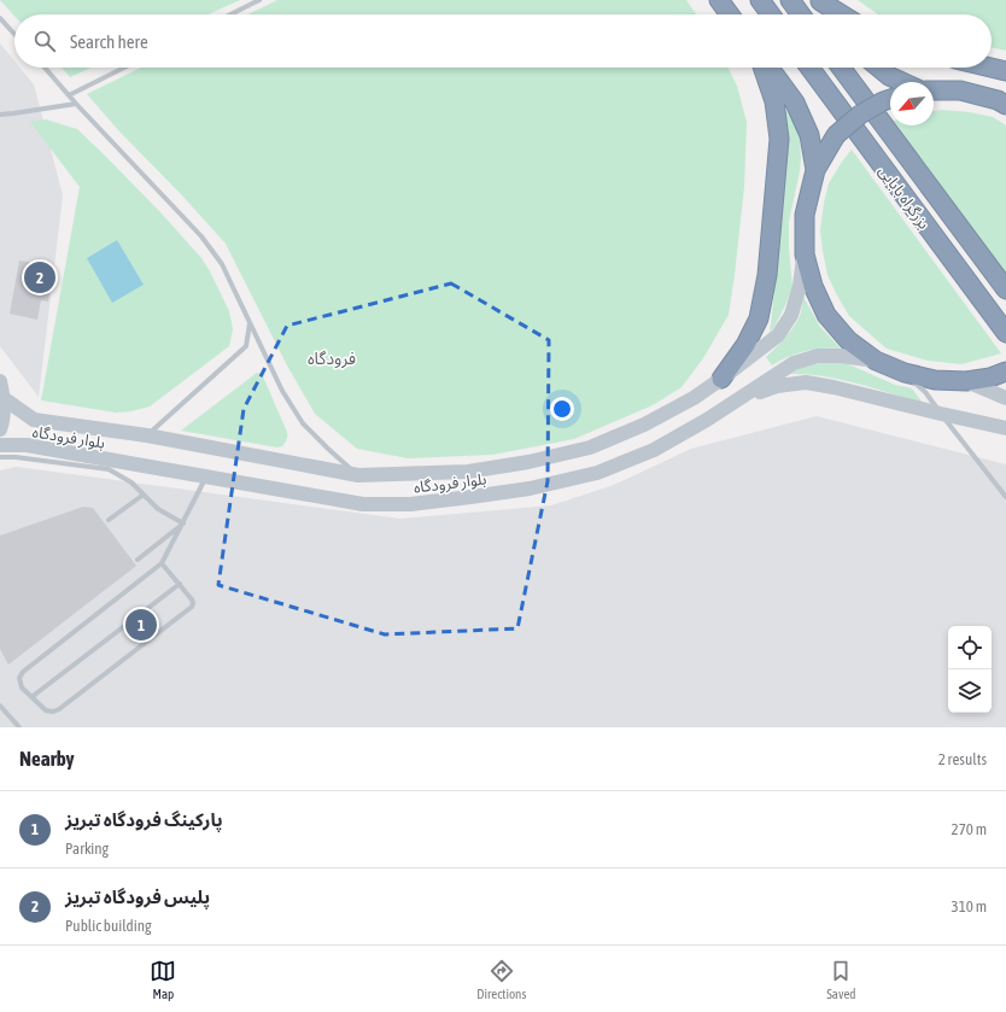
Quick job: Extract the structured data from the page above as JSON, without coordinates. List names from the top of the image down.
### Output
{
  "streets": {
    "highway": ["بزرگراه بابایی"],
    "street": ["بلوار فرودگاه"]
  },
  "districts": ["فرودگاه"],
  "north": "bottom left",
  "page": {
    "search": "Search here",
    "pins": ["2", "1"],
    "heading": ["Nearby", "2 results"],
    "list": [
      {
        "mark": "1",
        "name": "پارکینگ فرودگاه تبریز",
        "note": "Parking",
        "value": "270 m"
      },
      {
        "mark": "2",
        "name": "پلیس فرودگاه تبریز",
        "note": "Public building",
        "value": "310 m"
      }
    ],
    "nav": ["Map", "Directions", "Saved"]
  }
}
